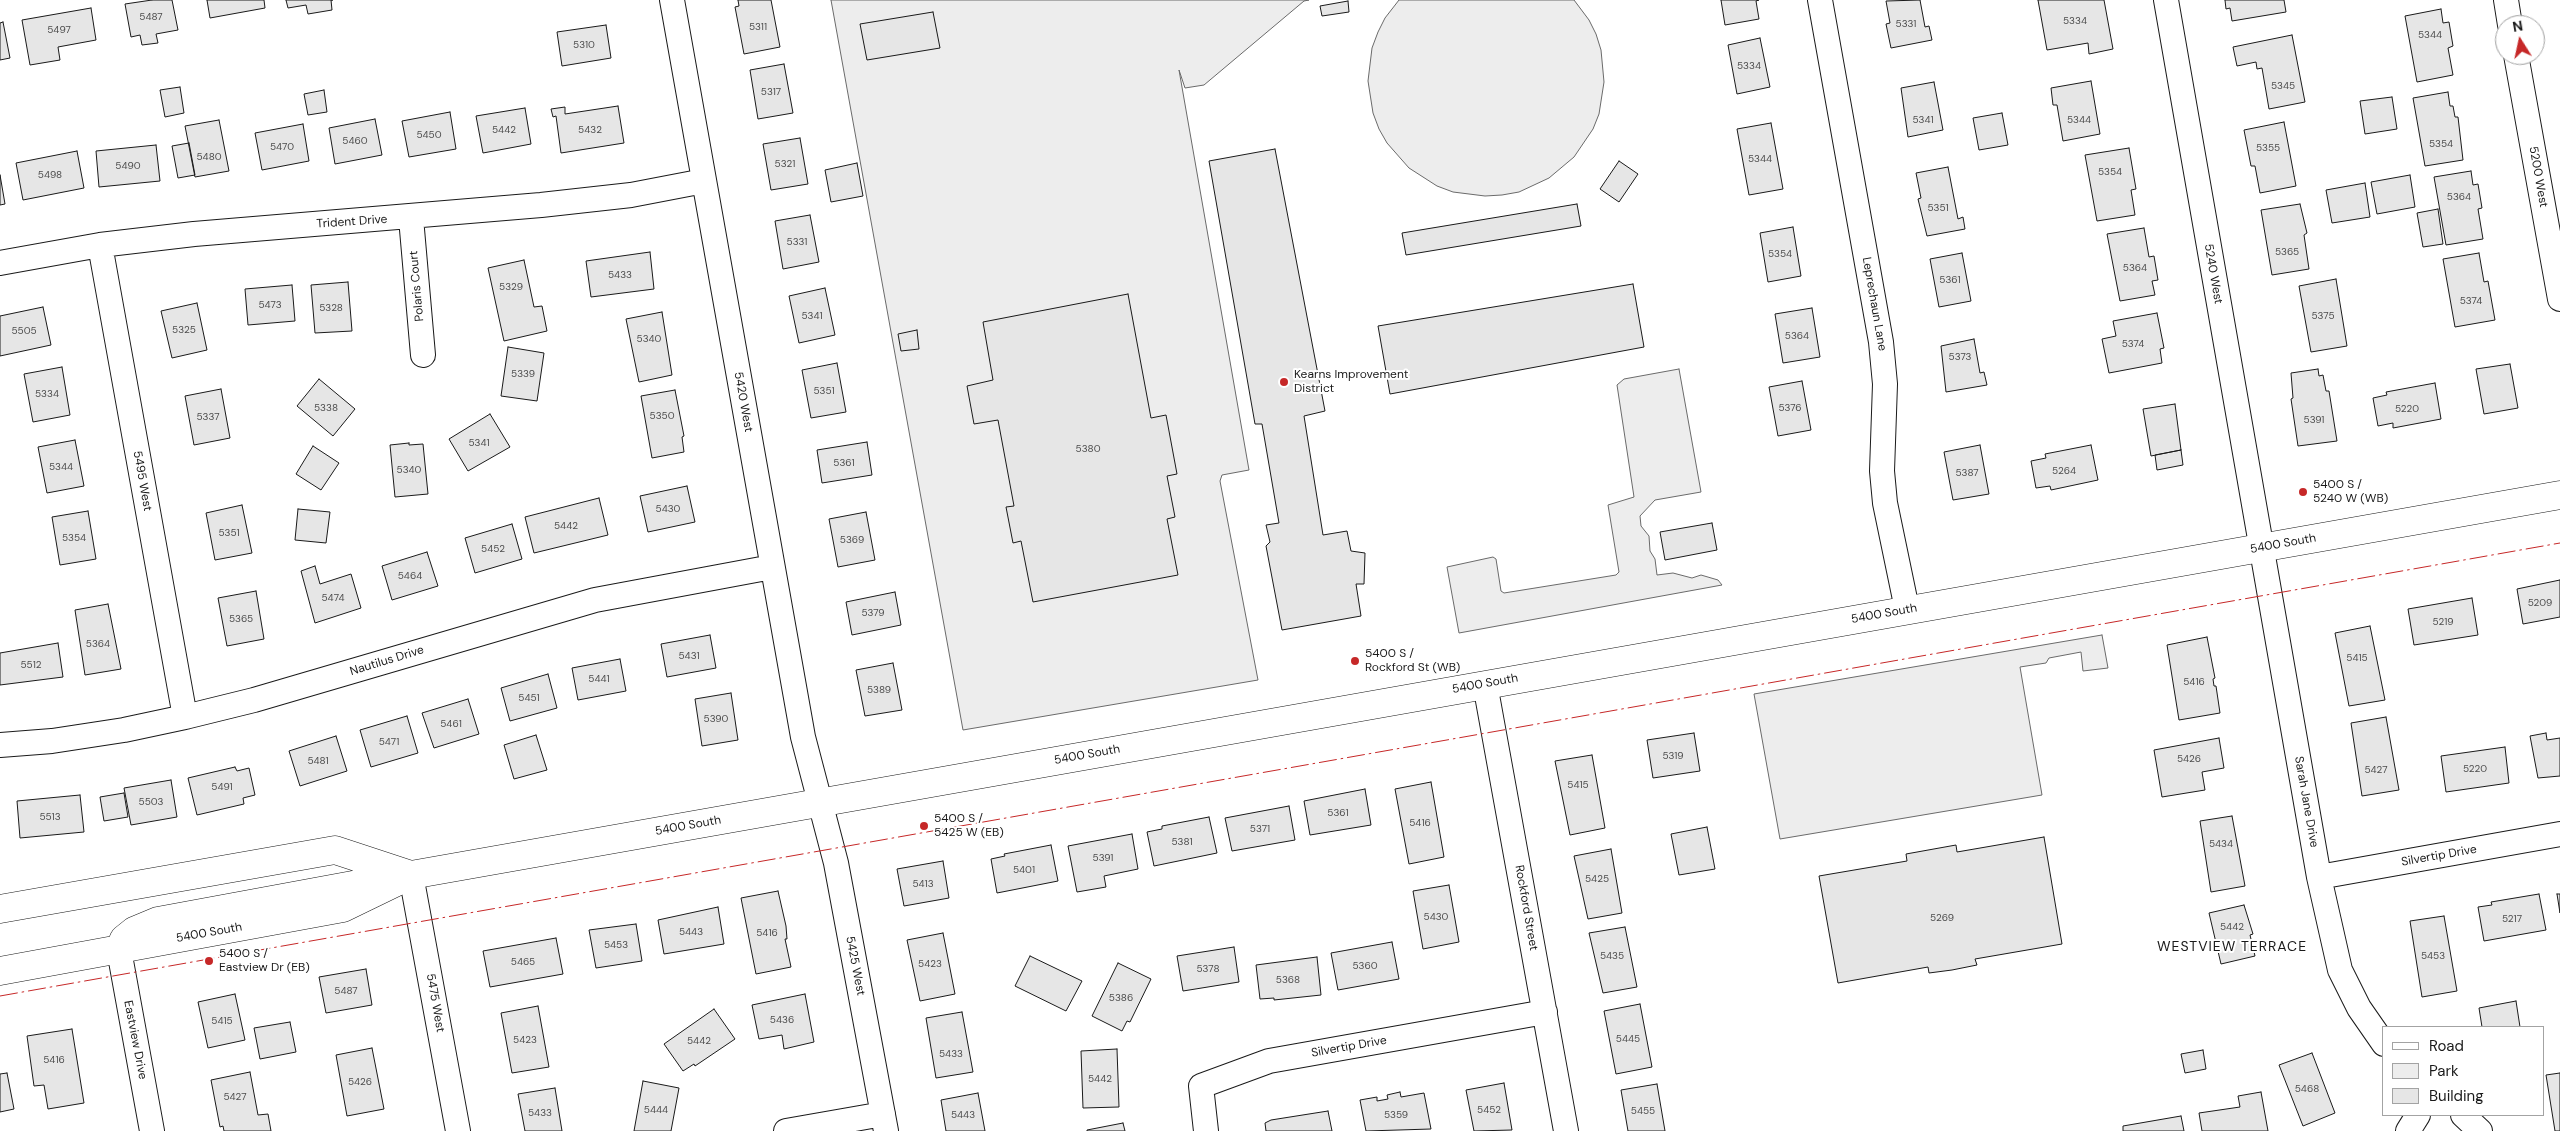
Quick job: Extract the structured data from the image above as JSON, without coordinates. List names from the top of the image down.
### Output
{
  "streets": {
    "main road": ["5400 South"],
    "street": [
      "5200 West",
      "Trident Drive",
      "5240 West",
      "Polaris Court",
      "Leprechaun Lane",
      "5420 West",
      "5495 West",
      "Nautilus Drive",
      "Sarah Jane Drive",
      "Silvertip Drive",
      "Rockford Street",
      "5425 West",
      "5475 West",
      "Eastview Drive"
    ]
  },
  "crossings": [
    ["Trident Drive", "Polaris Court"],
    ["Trident Drive", "5420 West"],
    ["Trident Drive", "5495 West"],
    ["5240 West", "5400 South"],
    ["5240 West", "Sarah Jane Drive"],
    ["Leprechaun Lane", "5400 South"],
    ["5420 West", "5400 South"],
    ["5420 West", "Nautilus Drive"],
    ["5420 West", "5425 West"],
    ["5495 West", "Nautilus Drive"],
    ["5400 South", "Sarah Jane Drive"],
    ["5400 South", "Rockford Street"],
    ["5400 South", "5425 West"],
    ["5400 South", "5475 West"],
    ["5400 South", "Eastview Drive"],
    ["Sarah Jane Drive", "Silvertip Drive"],
    ["Silvertip Drive", "Rockford Street"]
  ],
  "districts": ["WESTVIEW TERRACE"],
  "places": [
    "Kearns Improvement District",
    "5400 S / 5240 W (WB)",
    "5400 S / Rockford St (WB)",
    "5400 S / 5425 W (EB)",
    "5400 S / Eastview Dr (EB)"
  ],
  "house_numbers": [
    "5487",
    "5334",
    "5331",
    "5311",
    "5497",
    "5344",
    "5310",
    "5334",
    "5345",
    "5317",
    "5341",
    "5344",
    "5442",
    "5432",
    "5450",
    "5460",
    "5354",
    "5470",
    "5355",
    "5480",
    "5344",
    "5321",
    "5490",
    "5354",
    "5498",
    "5364",
    "5351",
    "5331",
    "5365",
    "5354",
    "5364",
    "5433",
    "5361",
    "5329",
    "5374",
    "5473",
    "5328",
    "5341",
    "5375",
    "5325",
    "5505",
    "5364",
    "5340",
    "5374",
    "5373",
    "5339",
    "5351",
    "5334",
    "5338",
    "5376",
    "5220",
    "5350",
    "5337",
    "5391",
    "5341",
    "5380",
    "5361",
    "5344",
    "5340",
    "5264",
    "5387",
    "5430",
    "5442",
    "5351",
    "5354",
    "5369",
    "5452",
    "5464",
    "5474",
    "5209",
    "5379",
    "5365",
    "5219",
    "5364",
    "5431",
    "5415",
    "5512",
    "5441",
    "5416",
    "5389",
    "5451",
    "5390",
    "5461",
    "5471",
    "5319",
    "5426",
    "5481",
    "5220",
    "5427",
    "5415",
    "5491",
    "5503",
    "5361",
    "5513",
    "5416",
    "5371",
    "5381",
    "5434",
    "5391",
    "5401",
    "5425",
    "5413",
    "5430",
    "5269",
    "5217",
    "5442",
    "5443",
    "5416",
    "5453",
    "5435",
    "5453",
    "5465",
    "5423",
    "5360",
    "5378",
    "5368",
    "5487",
    "5386",
    "5436",
    "5415",
    "5445",
    "5423",
    "5442",
    "5433",
    "5416",
    "5442",
    "5426",
    "5468",
    "5427",
    "5444",
    "5452",
    "5455",
    "5433",
    "5443",
    "5359"
  ],
  "legend": ["Road", "Park", "Building"],
  "north": "top"
}
